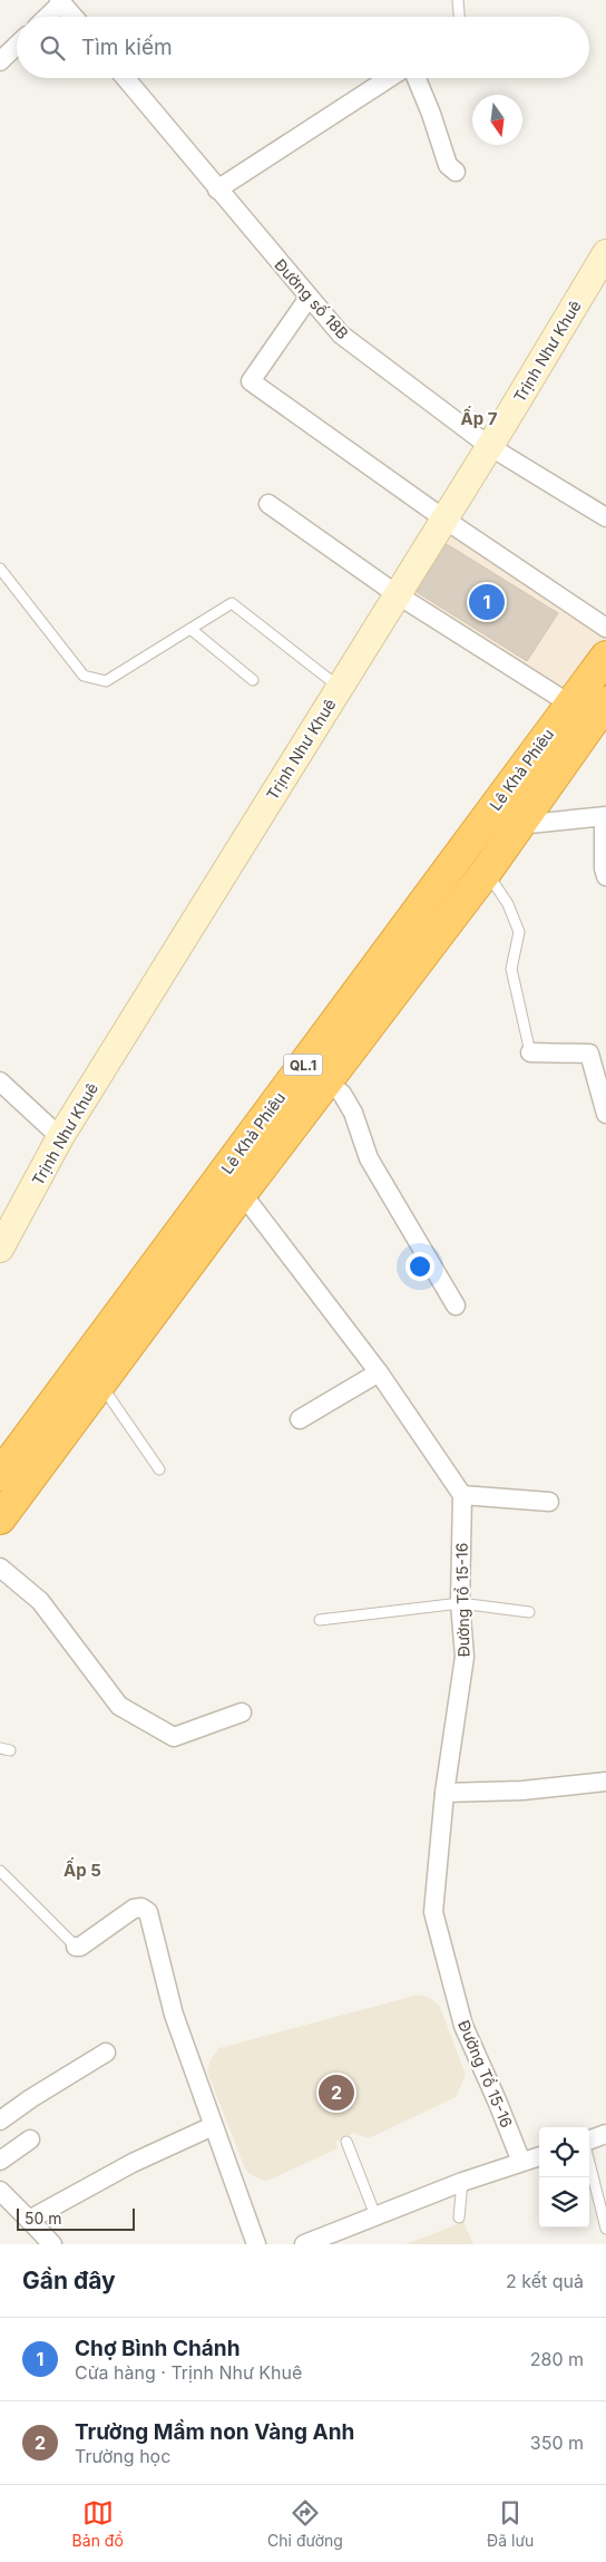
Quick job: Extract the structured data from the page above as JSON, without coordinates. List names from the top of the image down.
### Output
{
  "streets": {
    "highway": ["Lê Khả Phiêu", "QL.1"],
    "street": ["Đường số 18B", "Trịnh Như Khuê", "Đường Tổ 15-16"]
  },
  "crossings": [
    ["Đường số 18B", "Trịnh Như Khuê"]
  ],
  "districts": ["Ấp 7", "Ấp 5"],
  "scale_bar": "50 m",
  "north": "bottom",
  "page": {
    "search": "Tìm kiếm",
    "pins": ["1", "2"],
    "scale": "50 m",
    "heading": ["Gần đây", "2 kết quả"],
    "list": [
      {
        "mark": "1",
        "name": "Chợ Bình Chánh",
        "note": "Cửa hàng · Trịnh Như Khuê",
        "value": "280 m"
      },
      {
        "mark": "2",
        "name": "Trường Mầm non Vàng Anh",
        "note": "Trường học",
        "value": "350 m"
      }
    ],
    "nav": ["Bản đồ", "Chỉ đường", "Đã lưu"]
  }
}
